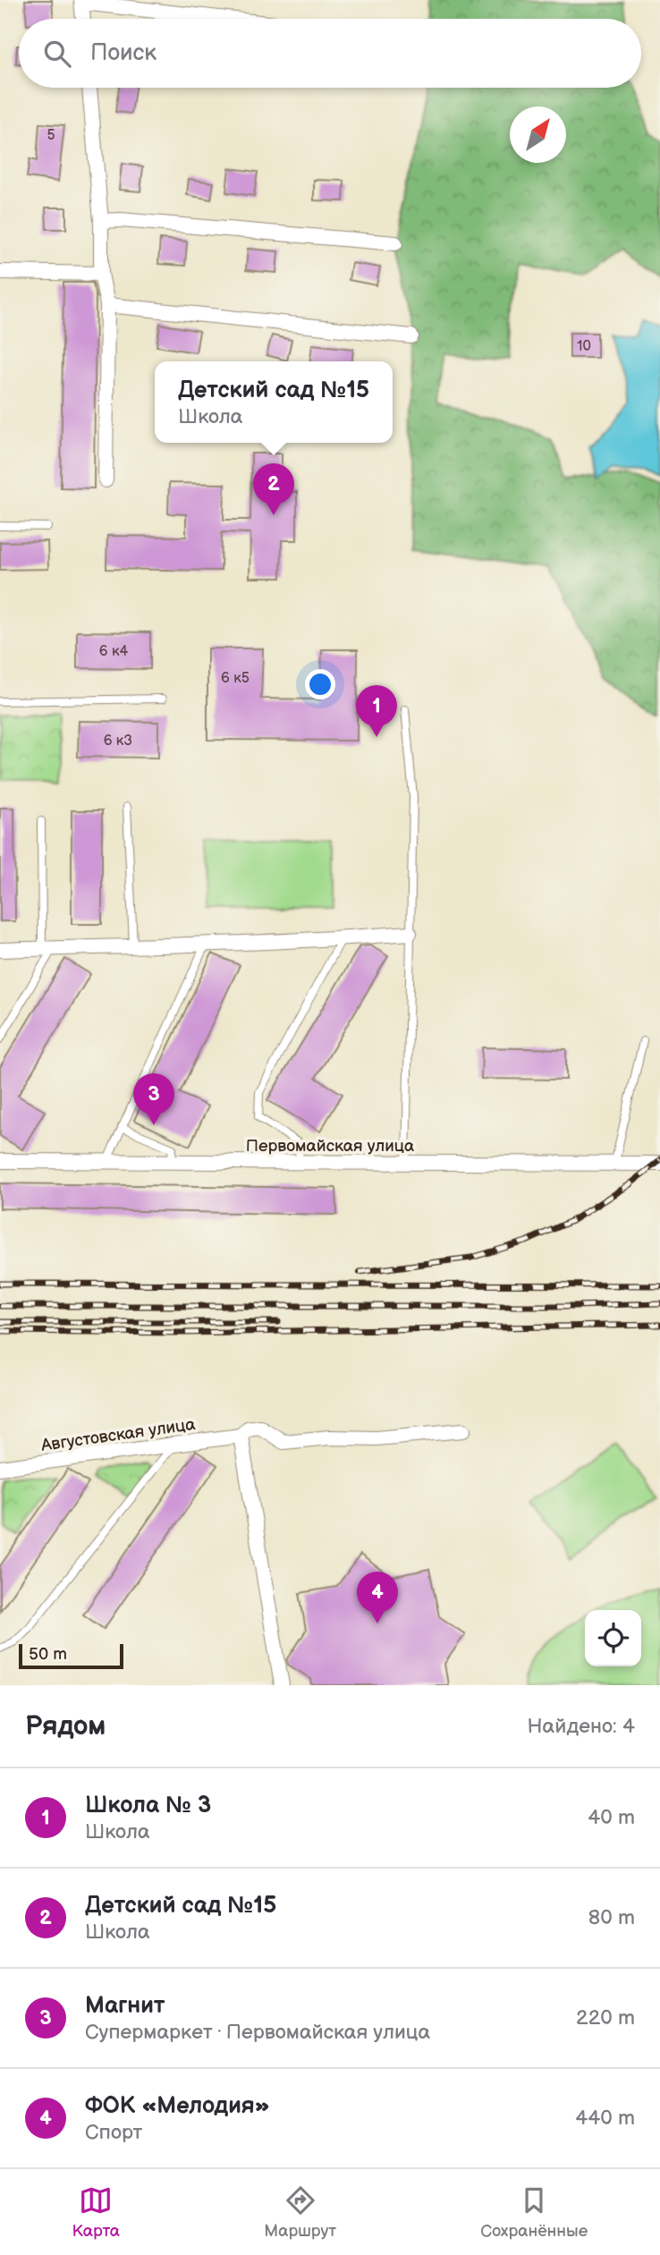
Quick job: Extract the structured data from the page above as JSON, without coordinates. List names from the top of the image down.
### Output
{
  "streets": {
    "street": ["Первомайская улица", "Августовская улица"]
  },
  "house_numbers": [
    "5",
    "10",
    "6 к4",
    "6 к5",
    "6 к3"
  ],
  "scale_bar": "50 m",
  "north": "top right",
  "page": {
    "search": "Поиск",
    "popup": ["Детский сад №15", "Школа"],
    "pins": [
      "2",
      "1",
      "3",
      "4"
    ],
    "scale": "50 m",
    "heading": ["Рядом", "Найдено: 4"],
    "list": [
      {
        "mark": "1",
        "name": "Школа № 3",
        "note": "Школа",
        "value": "40 m"
      },
      {
        "mark": "2",
        "name": "Детский сад №15",
        "note": "Школа",
        "value": "80 m"
      },
      {
        "mark": "3",
        "name": "Магнит",
        "note": "Супермаркет · Первомайская улица",
        "value": "220 m"
      },
      {
        "mark": "4",
        "name": "ФОК «Мелодия»",
        "note": "Спорт",
        "value": "440 m"
      }
    ],
    "nav": ["Карта", "Маршрут", "Сохранённые"]
  }
}
